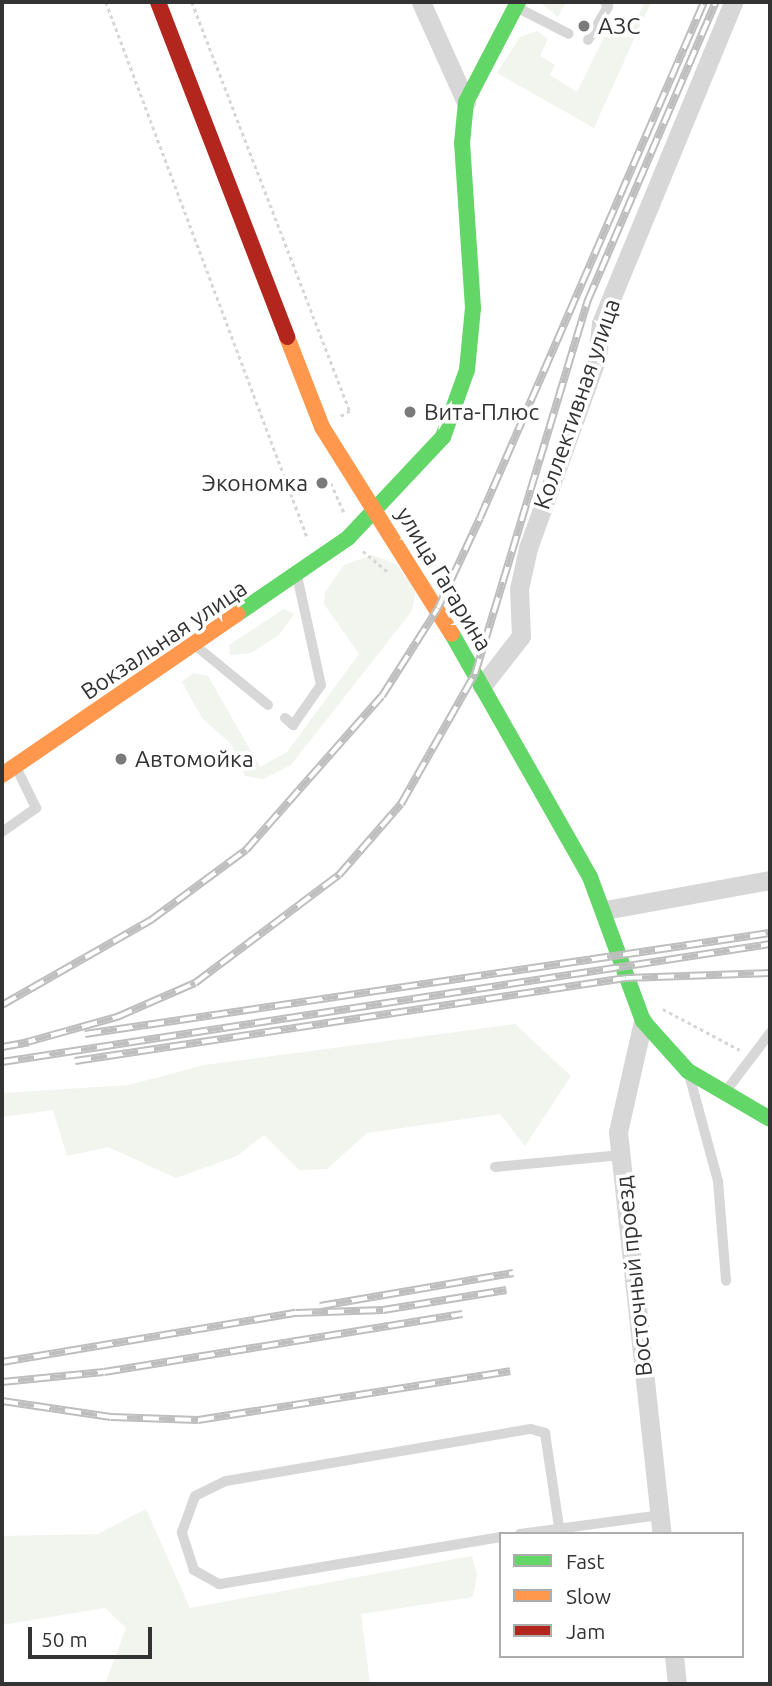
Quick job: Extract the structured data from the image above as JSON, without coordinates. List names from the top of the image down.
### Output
{
  "streets": {
    "main road": ["улица Гагарина", "Вокзальная улица"],
    "street": ["Коллективная улица", "Восточный проезд"]
  },
  "crossings": [
    ["Коллективная улица", "улица Гагарина"],
    ["улица Гагарина", "Вокзальная улица"],
    ["улица Гагарина", "Восточный проезд"]
  ],
  "places": [
    "АЗС",
    "Вита-Плюс",
    "Экономка",
    "Автомойка"
  ],
  "legend": ["Fast", "Slow", "Jam"],
  "scale_bar": "50 m"
}
